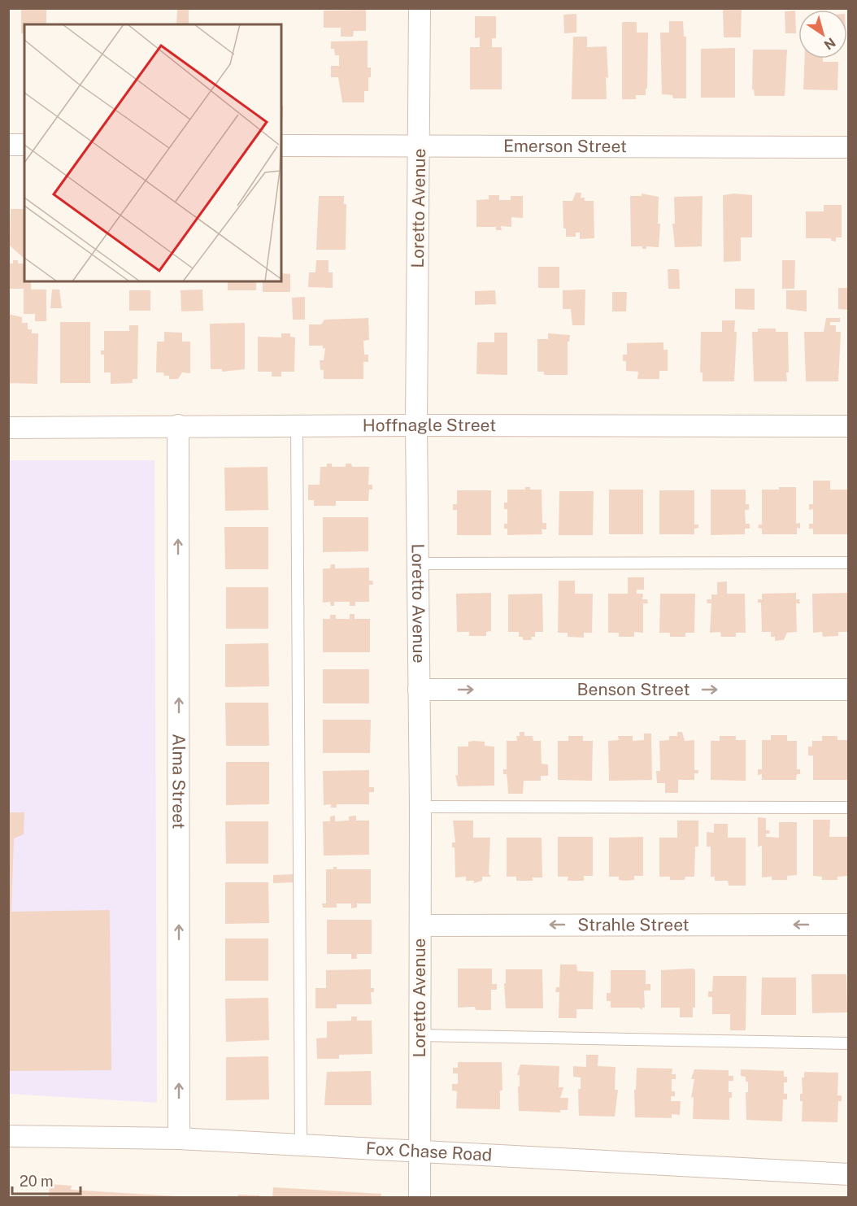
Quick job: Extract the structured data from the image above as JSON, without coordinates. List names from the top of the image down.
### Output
{
  "streets": {
    "street": [
      "Emerson Street",
      "Loretto Avenue",
      "Hoffnagle Street",
      "Benson Street",
      "Alma Street",
      "Strahle Street",
      "Fox Chase Road"
    ]
  },
  "crossings": [
    ["Emerson Street", "Loretto Avenue"],
    ["Loretto Avenue", "Hoffnagle Street"],
    ["Loretto Avenue", "Benson Street"],
    ["Loretto Avenue", "Strahle Street"],
    ["Loretto Avenue", "Fox Chase Road"],
    ["Hoffnagle Street", "Alma Street"],
    ["Alma Street", "Fox Chase Road"]
  ],
  "one_way": ["Benson Street", "Alma Street", "Strahle Street"],
  "scale_bar": "20 m",
  "north": "bottom right"
}
